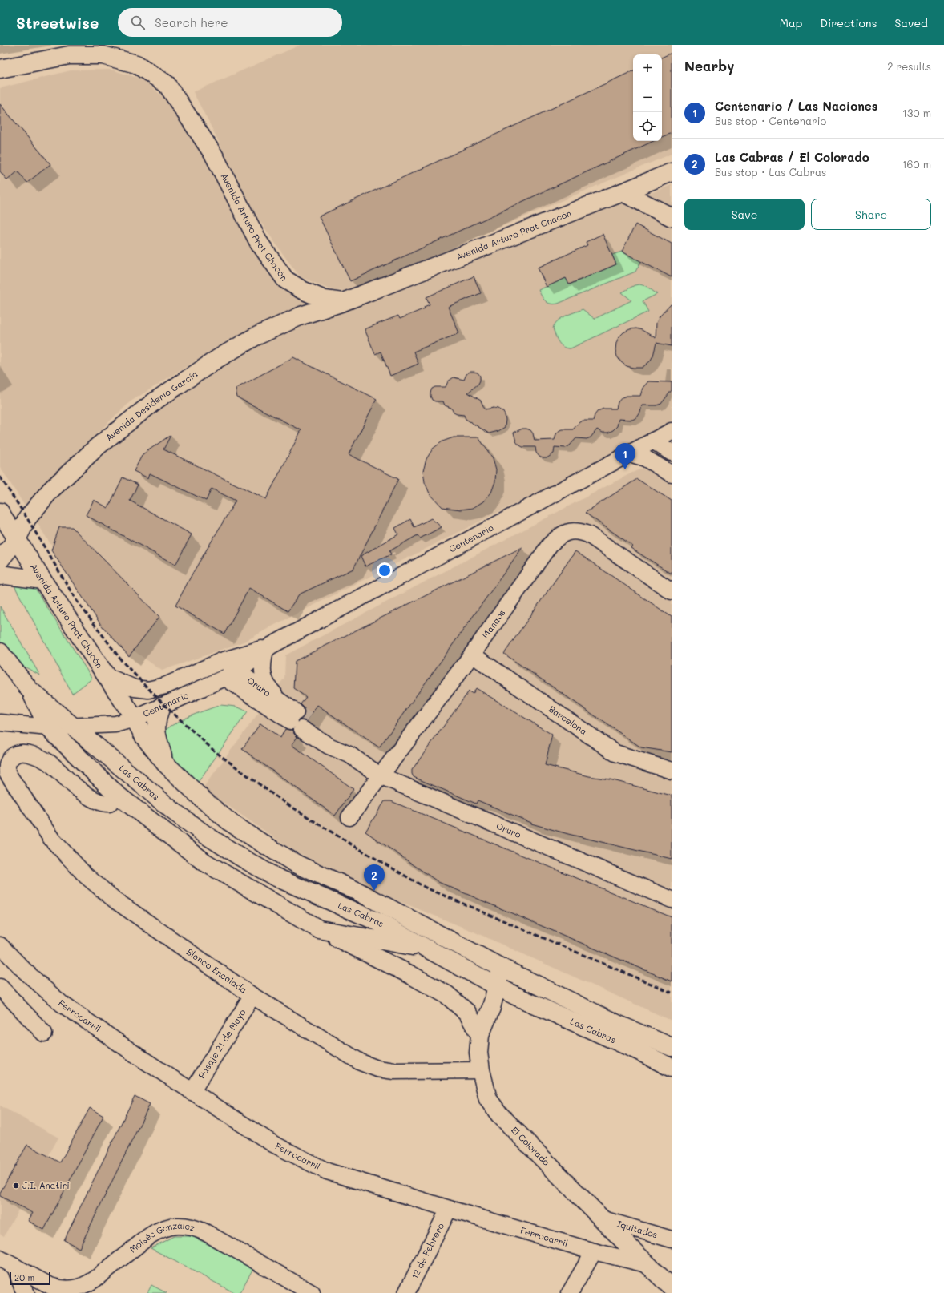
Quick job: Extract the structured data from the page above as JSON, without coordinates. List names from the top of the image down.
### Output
{
  "streets": {
    "main road": [
      "Avenida Arturo Prat Chacón",
      "Avenida Desiderio García",
      "Las Cabras",
      "El Colorado"
    ],
    "street": [
      "Centenario",
      "Manaos",
      "Oruro",
      "Barcelona",
      "Blanco Encalada",
      "Ferrocarril",
      "Pasaje 21 de Mayo",
      "Iquitados",
      "Moisés González",
      "12 de Febrero"
    ]
  },
  "crossings": [
    ["Avenida Arturo Prat Chacón", "Avenida Desiderio García"],
    ["Avenida Arturo Prat Chacón", "Centenario"],
    ["Avenida Arturo Prat Chacón", "Las Cabras"],
    ["Centenario", "Oruro"],
    ["Centenario", "Las Cabras"],
    ["Manaos", "Oruro"],
    ["Manaos", "Barcelona"],
    ["Las Cabras", "El Colorado"],
    ["Blanco Encalada", "Pasaje 21 de Mayo"],
    ["Blanco Encalada", "El Colorado"],
    ["Ferrocarril", "Pasaje 21 de Mayo"],
    ["Ferrocarril", "El Colorado"],
    ["Ferrocarril", "12 de Febrero"],
    ["El Colorado", "Iquitados"]
  ],
  "places": ["J.I. Anatiri"],
  "scale_bar": "20 m",
  "page": {
    "header": "Streetwise",
    "search": "Search here",
    "nav": ["Map", "Directions", "Saved"],
    "heading": ["Nearby", "2 results"],
    "map_buttons": ["+", "−"],
    "list": [
      {
        "mark": "1",
        "name": "Centenario / Las Naciones",
        "note": "Bus stop · Centenario",
        "value": "130 m"
      },
      {
        "mark": "2",
        "name": "Las Cabras / El Colorado",
        "note": "Bus stop · Las Cabras",
        "value": "160 m"
      }
    ],
    "buttons": ["Save", "Share"],
    "pins": ["1", "2"],
    "scale": "20 m"
  }
}
